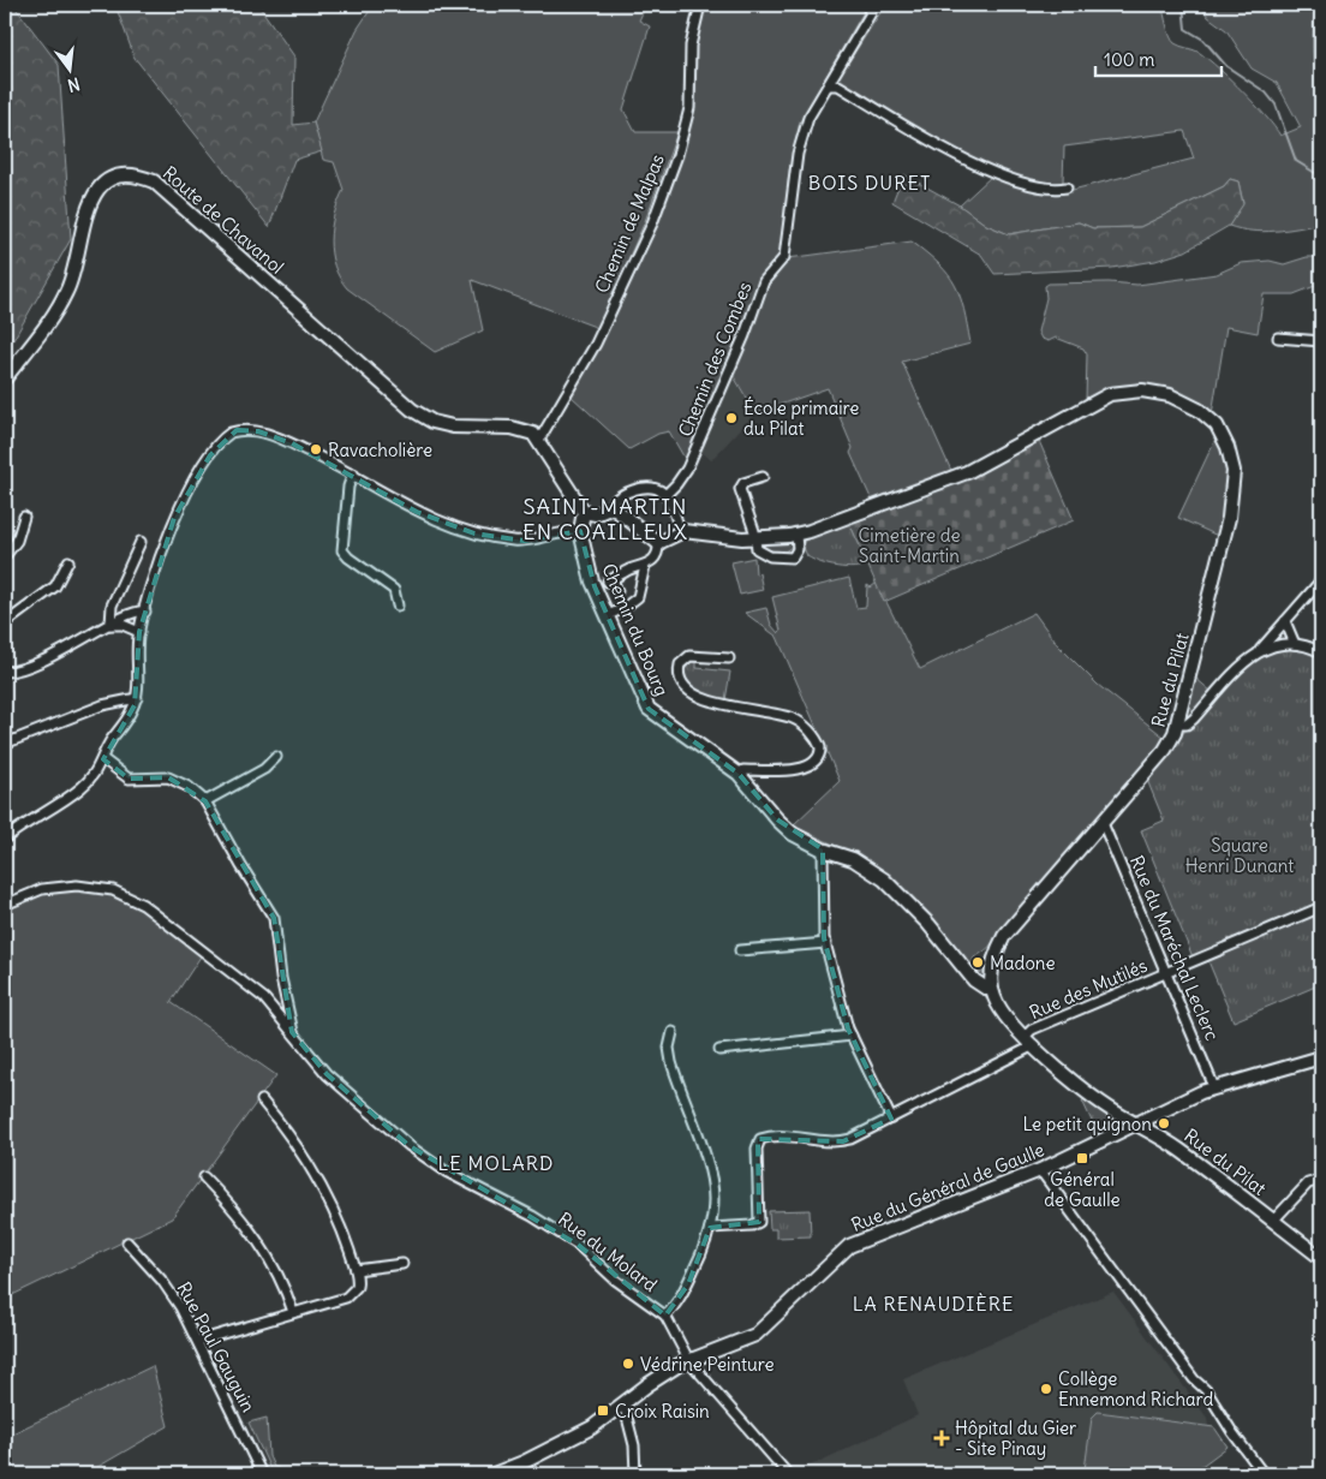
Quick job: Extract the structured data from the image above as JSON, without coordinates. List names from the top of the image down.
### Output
{
  "streets": {
    "street": [
      "Route de Chavanol",
      "Chemin de Malpas",
      "Chemin des Combes",
      "Chemin du Bourg",
      "Rue du Pilat",
      "Rue du Maréchal Leclerc",
      "Rue des Mutilés",
      "Rue du Général de Gaulle",
      "Rue du Molard",
      "Rue Paul Gauguin"
    ]
  },
  "crossings": [
    ["Route de Chavanol", "Chemin de Malpas"],
    ["Chemin du Bourg", "Rue du Pilat"],
    ["Rue du Pilat", "Rue du Maréchal Leclerc"],
    ["Rue du Pilat", "Rue des Mutilés"],
    ["Rue du Pilat", "Rue du Général de Gaulle"],
    ["Rue du Maréchal Leclerc", "Rue des Mutilés"],
    ["Rue du Maréchal Leclerc", "Rue du Général de Gaulle"],
    ["Rue du Général de Gaulle", "Rue du Molard"]
  ],
  "districts": [
    "BOIS DURET",
    "SAINT-MARTIN EN COAILLEUX",
    "LE MOLARD",
    "LA RENAUDIÈRE"
  ],
  "parks": ["Cimetière de Saint-Martin", "Square Henri Dunant"],
  "places": {
    "other": [
      "École primaire du Pilat",
      "Ravacholière",
      "Madone",
      "Le petit quignon",
      "Védrine Peinture",
      "Collège Ennemond Richard"
    ],
    "transit": ["Général de Gaulle", "Croix Raisin"],
    "health": ["Hôpital du Gier - Site Pinay"]
  },
  "scale_bar": "100 m",
  "north": "bottom"
}
